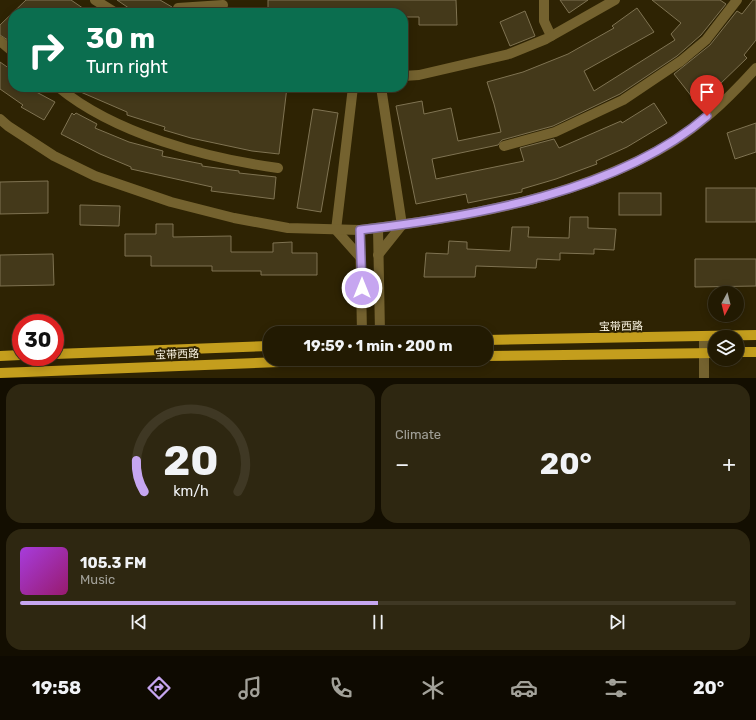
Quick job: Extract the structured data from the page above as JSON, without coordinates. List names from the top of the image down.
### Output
{
  "streets": {
    "main road": ["宝带西路"]
  },
  "north": "bottom",
  "page": {
    "turn": ["30 m", "Turn right"],
    "limit": "30",
    "trip": "19:59 · 1 min · 200 m",
    "tile": "Climate",
    "heat": ["−", "20°", "+"],
    "song": ["105.3 FM", "Music"],
    "tabs": ["19:58", "20°"],
    "gauge": ["20", "km/h"]
  }
}
